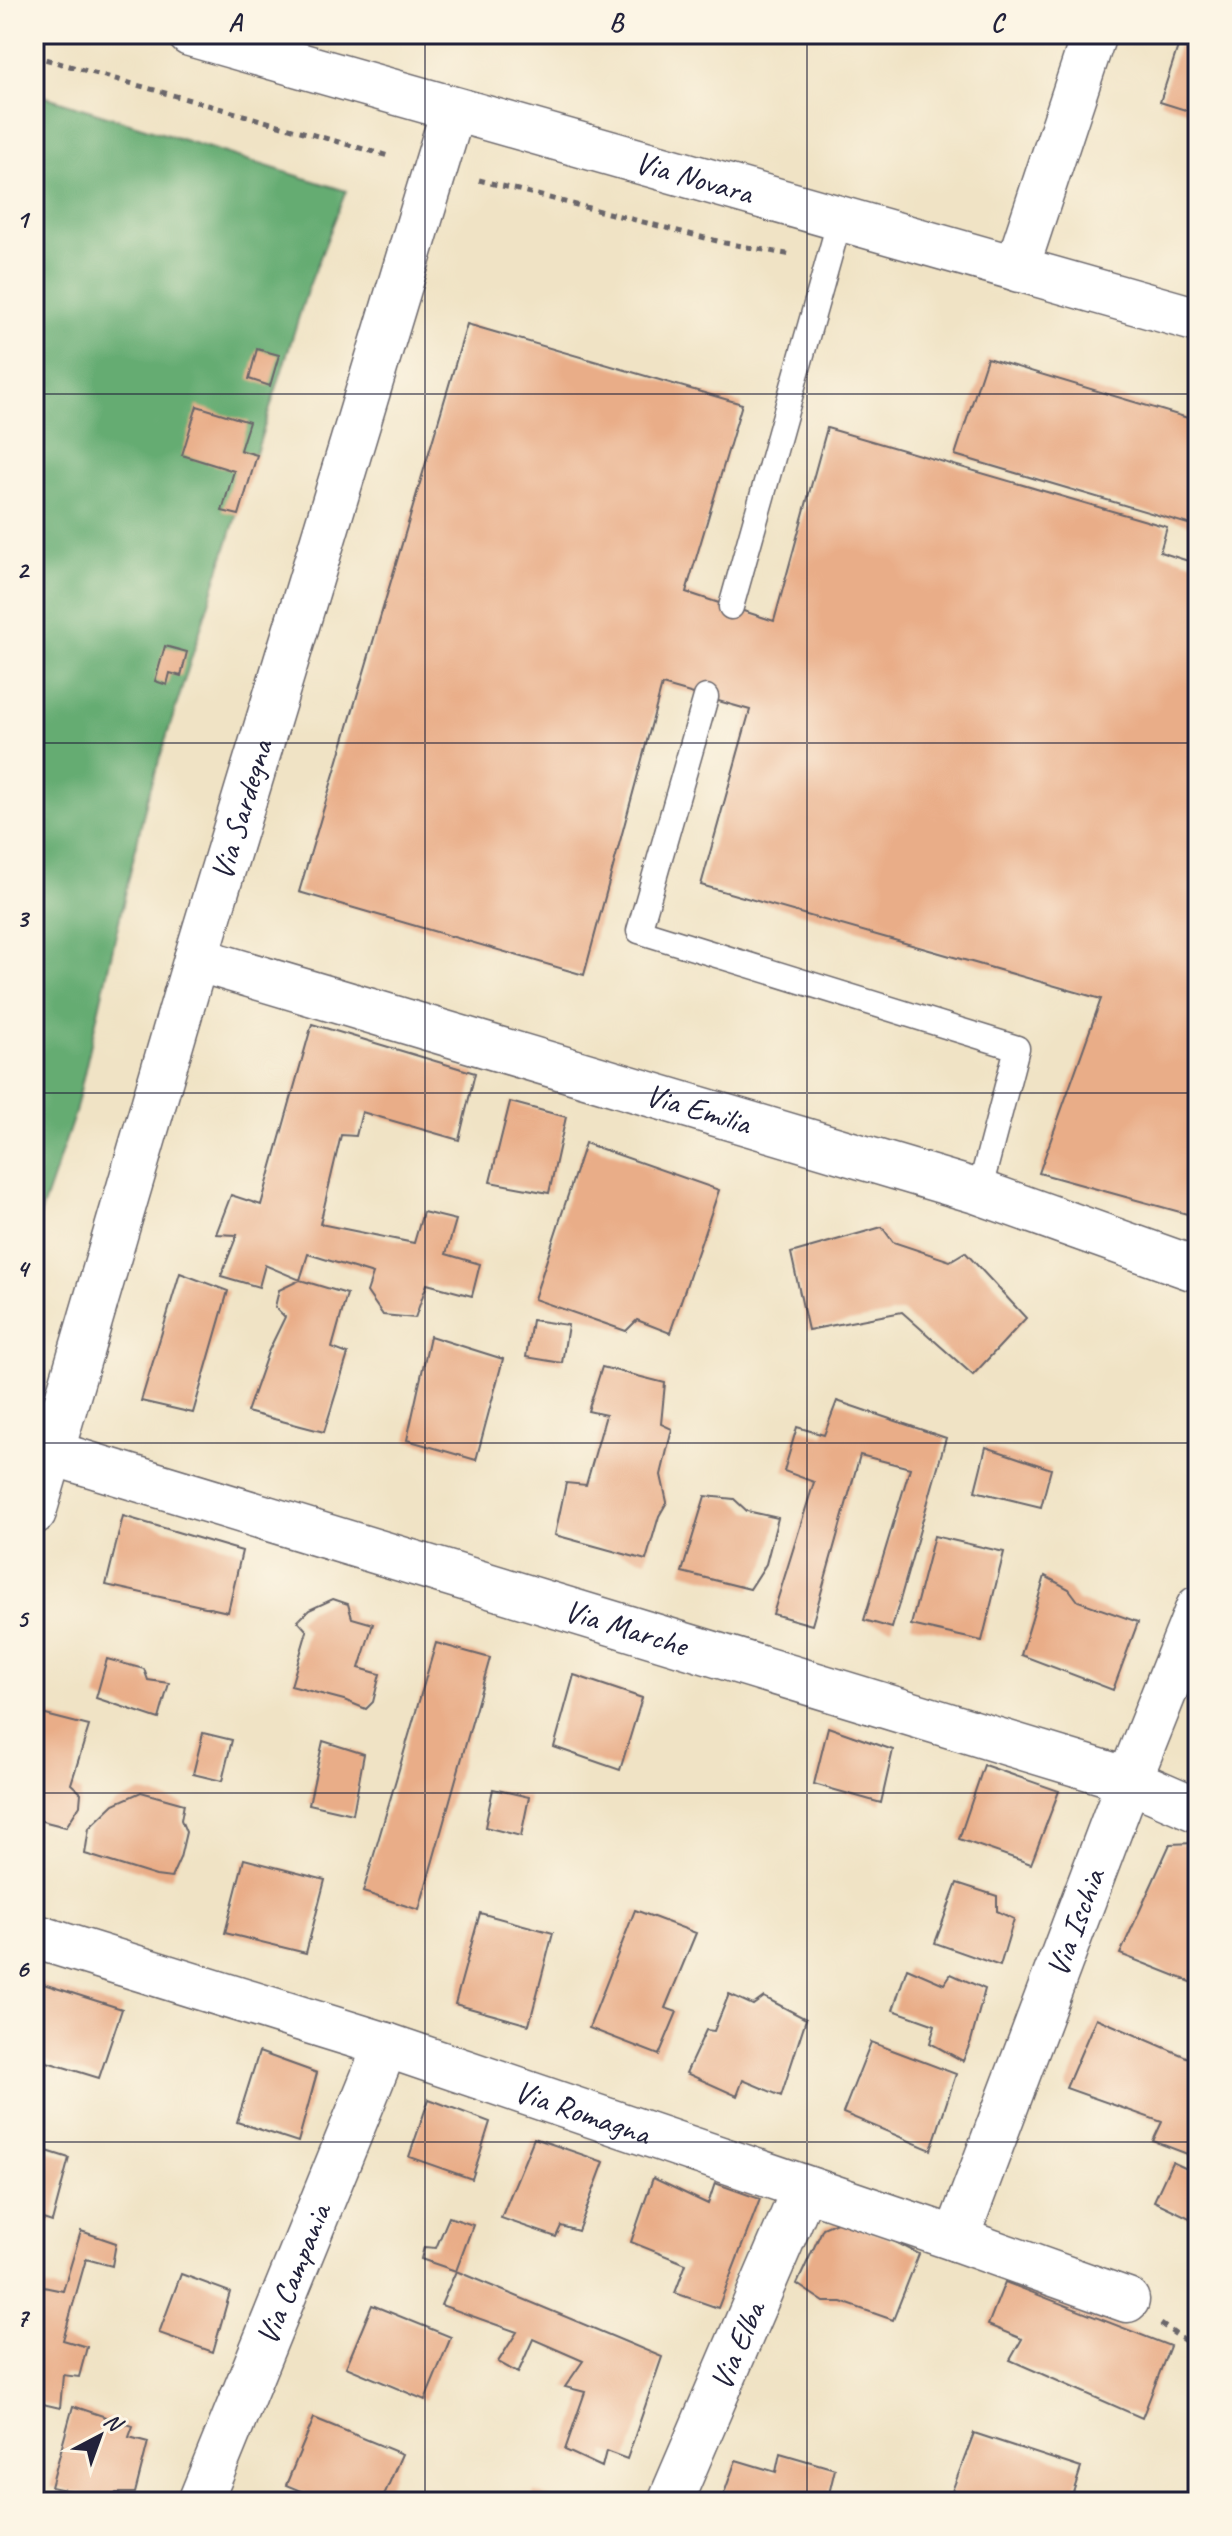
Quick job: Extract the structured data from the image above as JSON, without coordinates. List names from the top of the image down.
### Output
{
  "streets": {
    "street": [
      "Via Novara",
      "Via Sardegna",
      "Via Emilia",
      "Via Marche",
      "Via Ischia",
      "Via Romagna",
      "Via Campania",
      "Via Elba"
    ]
  },
  "crossings": [
    ["Via Novara", "Via Sardegna"],
    ["Via Sardegna", "Via Emilia"],
    ["Via Sardegna", "Via Marche"],
    ["Via Marche", "Via Ischia"],
    ["Via Ischia", "Via Romagna"],
    ["Via Romagna", "Via Campania"],
    ["Via Romagna", "Via Elba"]
  ],
  "north": "top right",
  "grid": {
    "columns": ["A", "B", "C"],
    "rows": [
      "1",
      "2",
      "3",
      "4",
      "5",
      "6",
      "7"
    ]
  }
}
